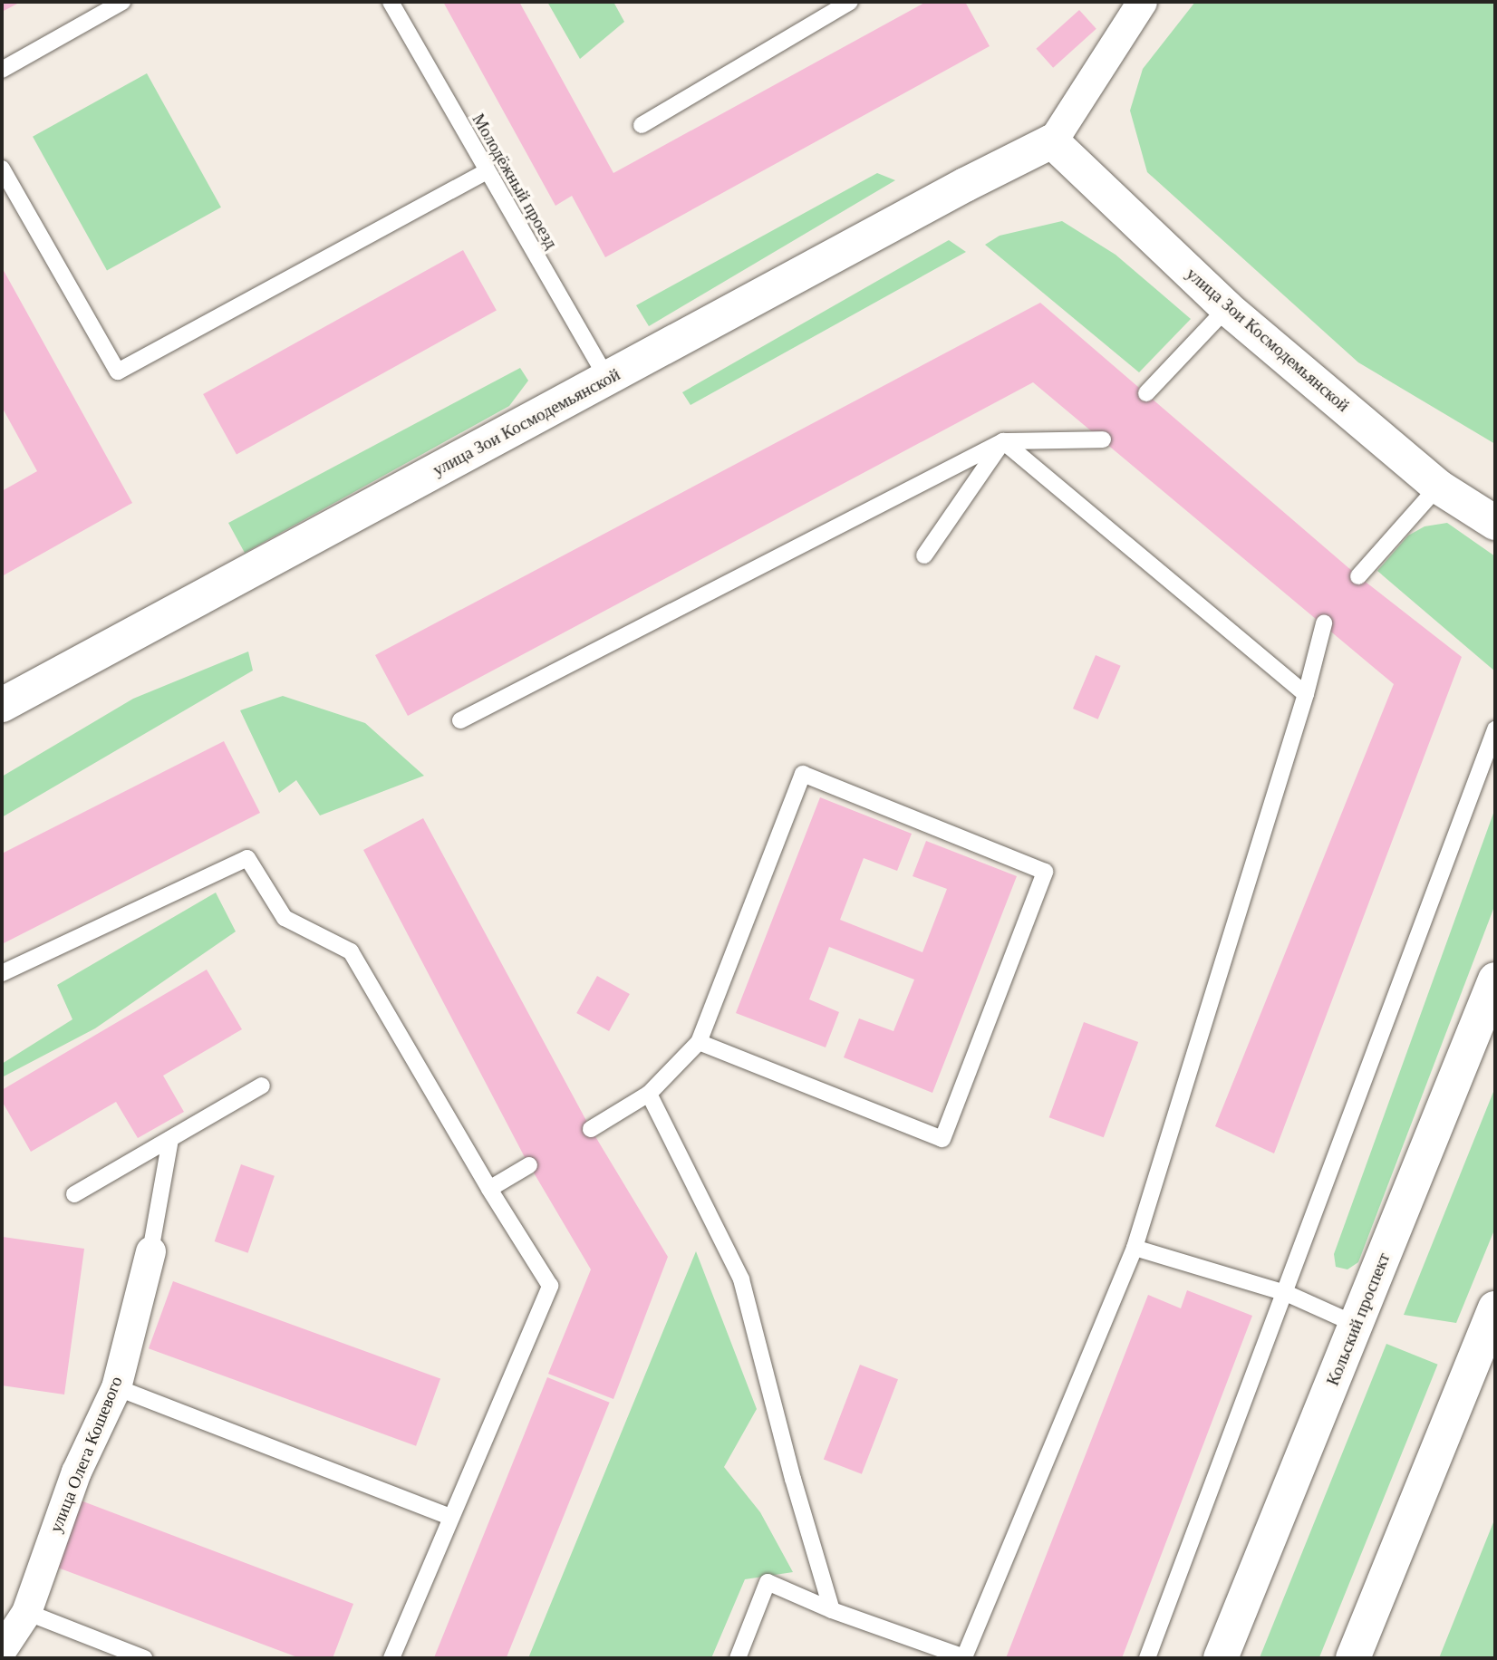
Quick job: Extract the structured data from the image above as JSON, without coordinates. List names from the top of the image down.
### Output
{
  "streets": {
    "street": ["улица Зои Космодемьянской", "Кольский проспект", "улица Олега Кошевого"],
    "lane": ["Молодёжный проезд"]
  },
  "crossings": [
    ["Молодёжный проезд", "улица Зои Космодемьянской"]
  ]
}
